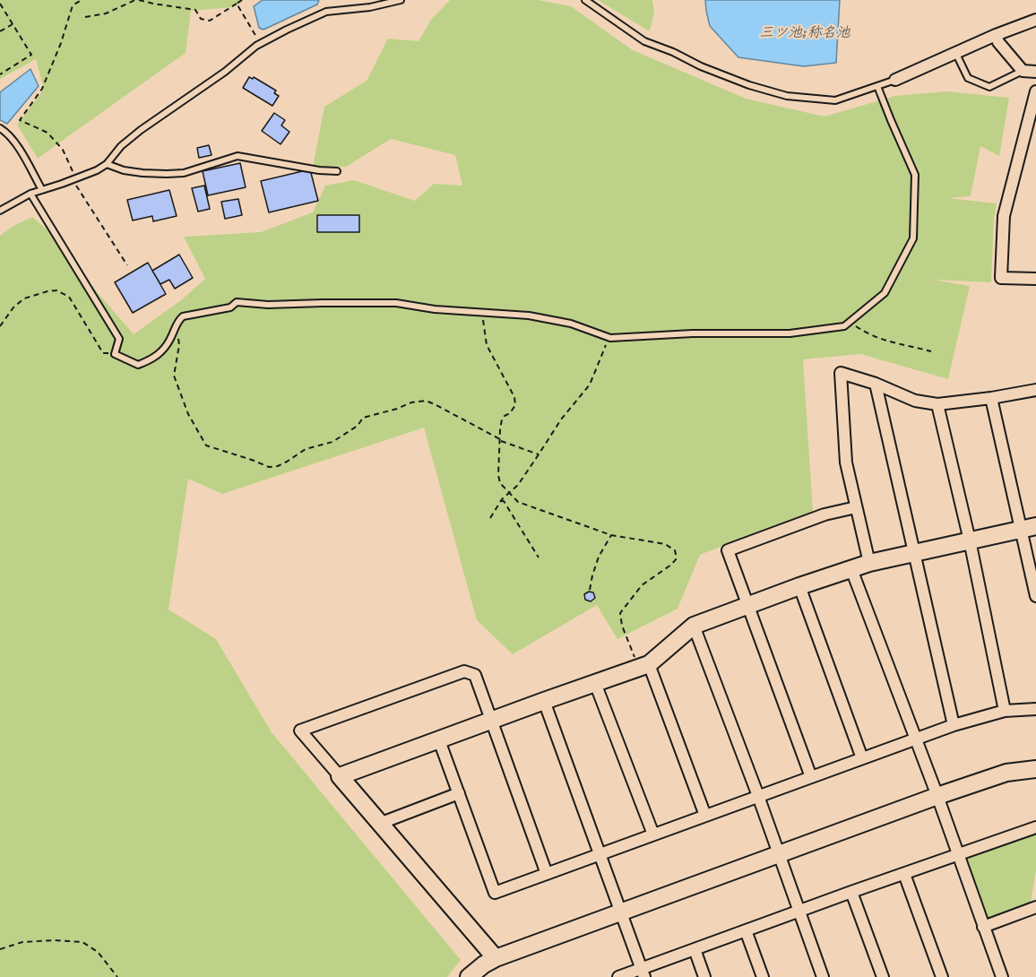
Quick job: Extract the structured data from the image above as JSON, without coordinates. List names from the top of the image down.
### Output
{
  "water": ["三ツ池;称名池"]
}
